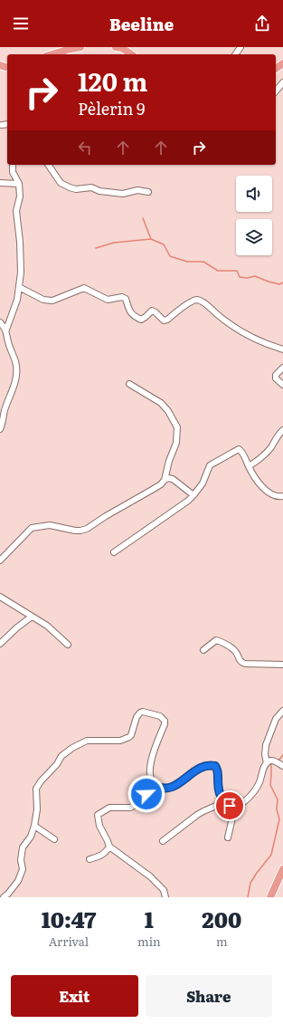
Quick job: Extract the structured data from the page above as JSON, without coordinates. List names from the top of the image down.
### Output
{
  "page": {
    "header": "Beeline",
    "turn": ["120 m", "Pèlerin 9"],
    "eta": [
      "10:47",
      "Arrival",
      "1",
      "min",
      "200",
      "m"
    ],
    "buttons": ["Exit", "Share"]
  }
}
